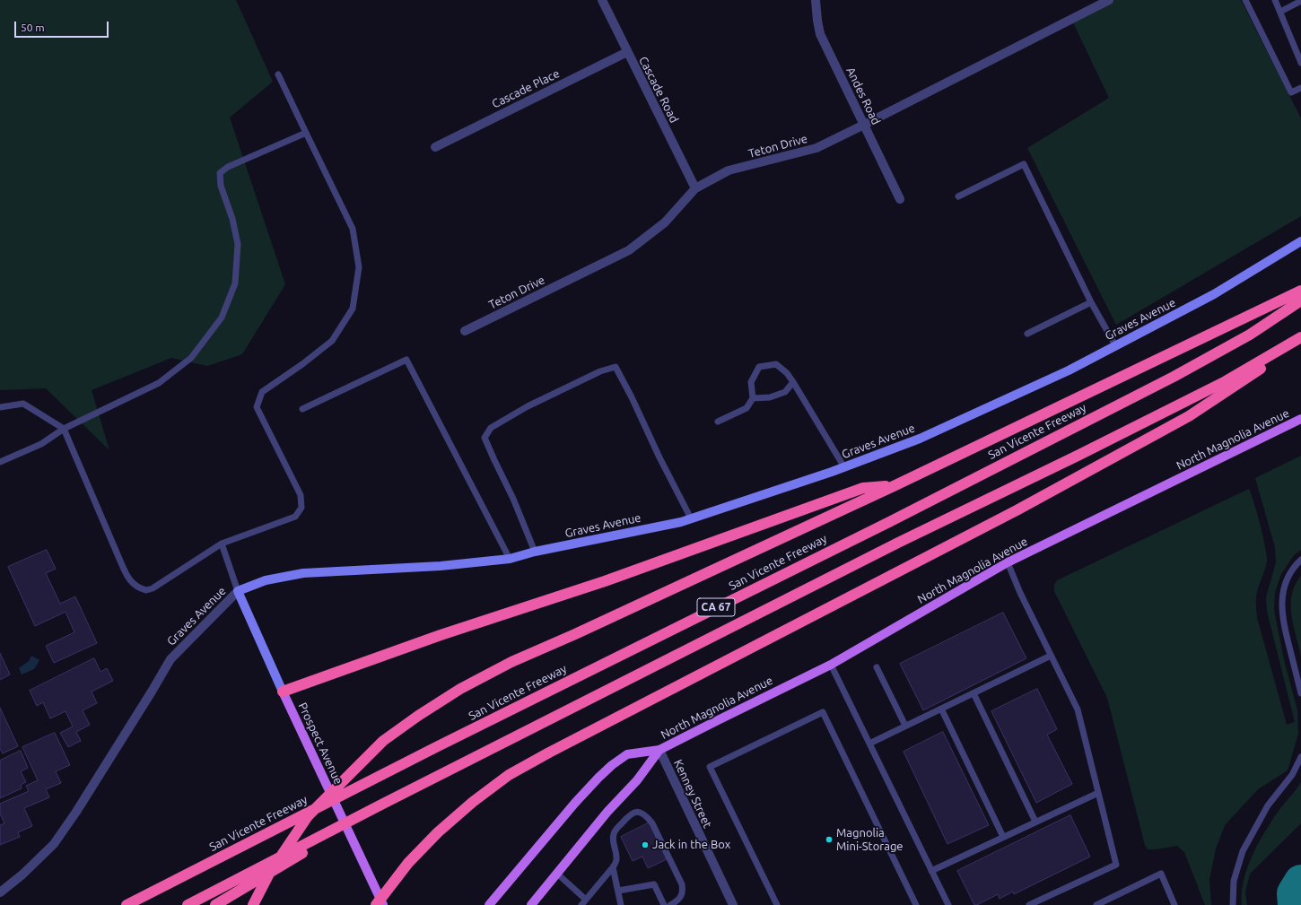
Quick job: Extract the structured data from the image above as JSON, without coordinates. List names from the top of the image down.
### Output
{
  "streets": {
    "highway": ["San Vicente Freeway", "CA 67"],
    "main road": ["Graves Avenue", "North Magnolia Avenue", "Prospect Avenue"],
    "street": [
      "Cascade Place",
      "Cascade Road",
      "Andes Road",
      "Teton Drive",
      "Kenney Street"
    ]
  },
  "crossings": [
    ["Cascade Place", "Cascade Road"],
    ["Cascade Road", "Teton Drive"],
    ["Andes Road", "Teton Drive"],
    ["Graves Avenue", "Prospect Avenue"],
    ["North Magnolia Avenue", "Kenney Street"]
  ],
  "places": ["Magnolia Mini-Storage", "Jack in the Box"],
  "scale_bar": "50 m"
}
